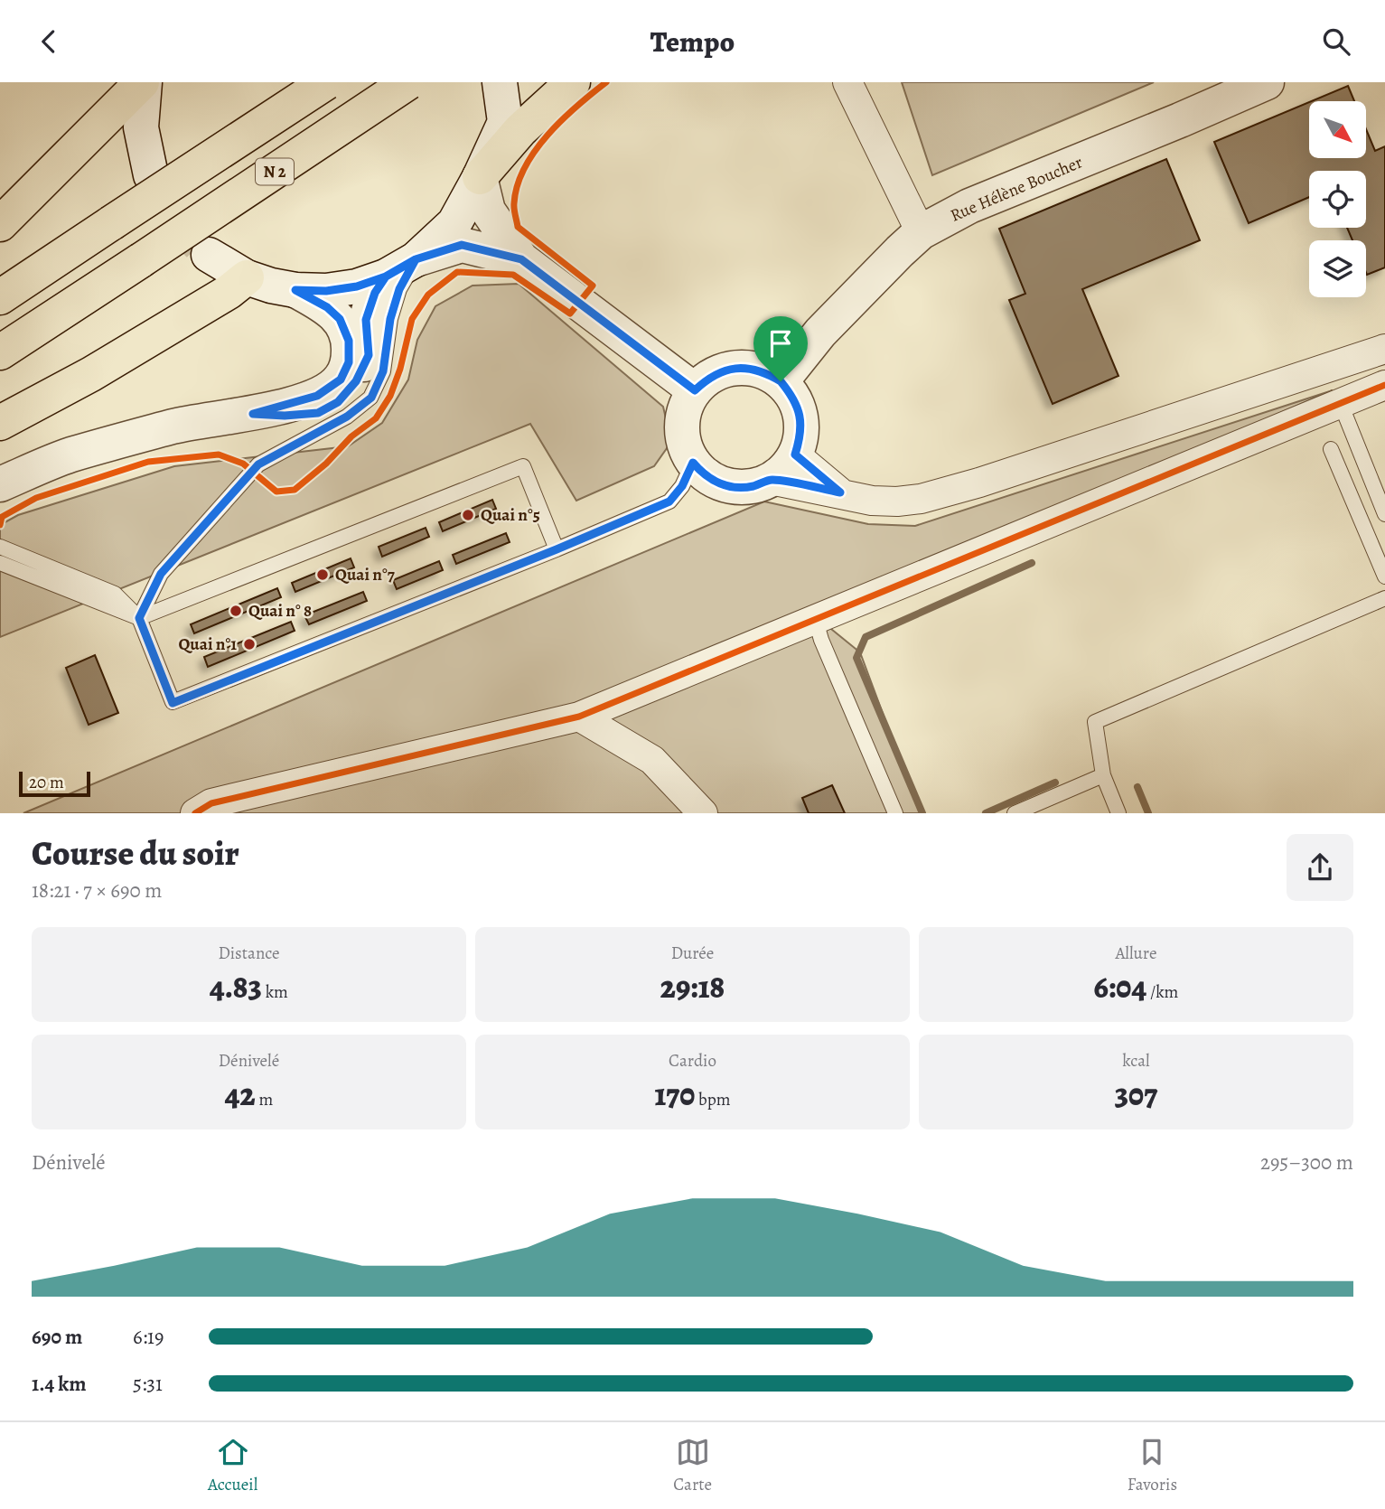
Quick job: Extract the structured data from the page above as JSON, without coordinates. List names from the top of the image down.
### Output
{
  "streets": {
    "highway": ["N 2"],
    "street": ["Rue Hélène Boucher"]
  },
  "places": [
    "Quai n°5",
    "Quai n°7",
    "Quai n° 8",
    "Quai n°1"
  ],
  "scale_bar": "20 m",
  "north": "bottom right",
  "page": {
    "header": "Tempo",
    "scale": "20 m",
    "heading": ["Course du soir", "18:21 · 7 × 690 m"],
    "stats": [
      ["Distance", "4.83 km"],
      ["Durée", "29:18"],
      ["Allure", "6:04 /km"],
      ["Dénivelé", "42 m"],
      ["Cardio", "170 bpm"],
      ["kcal", "307"]
    ],
    "chart": ["Dénivelé", "295–300 m"],
    "list": [
      {
        "name": "690 m",
        "note": "6:19"
      },
      {
        "name": "1.4 km",
        "note": "5:31"
      }
    ],
    "tabs": ["Accueil", "Carte", "Favoris"]
  }
}
